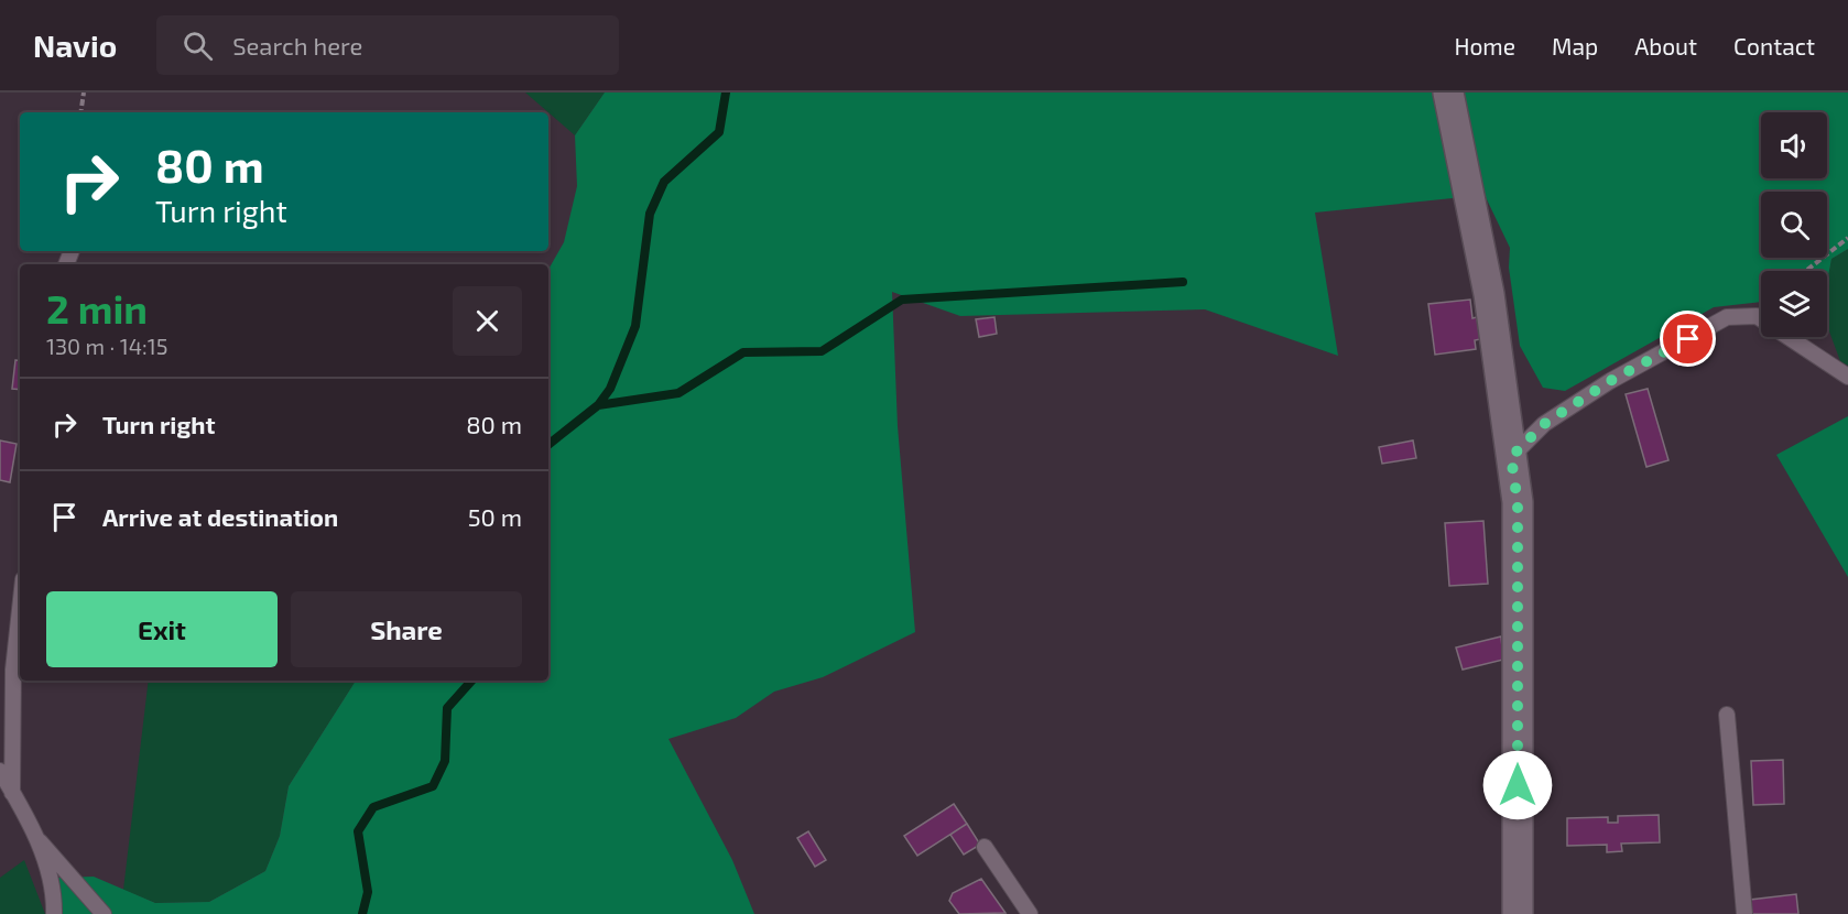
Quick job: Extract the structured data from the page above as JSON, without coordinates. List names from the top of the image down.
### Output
{
  "page": {
    "header": "Navio",
    "search": "Search here",
    "nav": [
      "Home",
      "Map",
      "About",
      "Contact"
    ],
    "turn": ["80 m", "Turn right"],
    "heading": ["2 min", "130 m · 14:15"],
    "list": [
      {
        "name": "Turn right",
        "value": "80 m"
      },
      {
        "name": "Arrive at destination",
        "value": "50 m"
      }
    ],
    "buttons": ["Exit", "Share"]
  }
}
